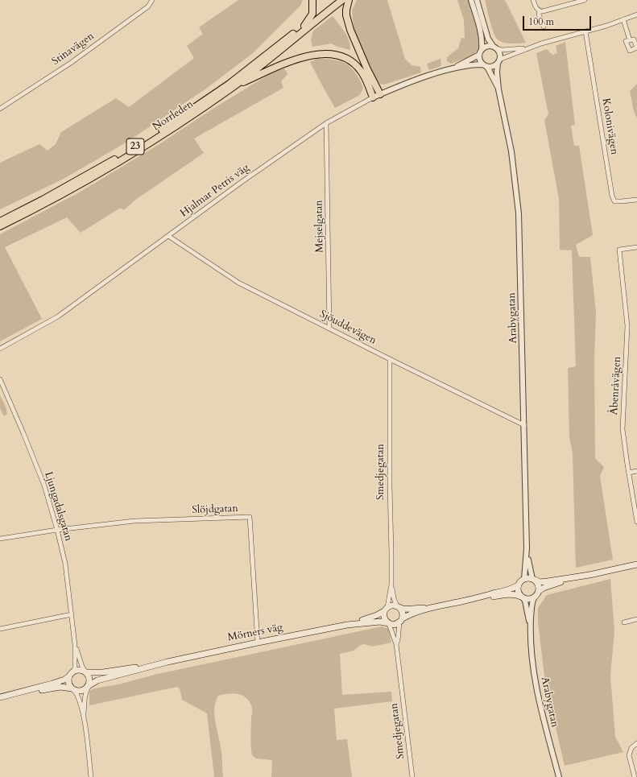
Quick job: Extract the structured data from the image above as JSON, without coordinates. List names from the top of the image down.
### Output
{
  "streets": {
    "highway": ["Norrleden", "23"],
    "main road": ["Mörners väg"],
    "street": [
      "Stinavägen",
      "Kolonivägen",
      "Hjalmar Petris väg",
      "Mejselgatan",
      "Arabygatan",
      "Sjöuddevägen",
      "Åbenråvägen",
      "Smedjegatan",
      "Ljungadalsgatan",
      "Slöjdgatan"
    ]
  },
  "crossings": [
    ["Hjalmar Petris väg", "Mejselgatan"],
    ["Hjalmar Petris väg", "Arabygatan"],
    ["Hjalmar Petris väg", "Sjöuddevägen"],
    ["Mejselgatan", "Sjöuddevägen"],
    ["Arabygatan", "Sjöuddevägen"],
    ["Sjöuddevägen", "Smedjegatan"],
    ["Smedjegatan", "Mörners väg"],
    ["Ljungadalsgatan", "Slöjdgatan"],
    ["Ljungadalsgatan", "Mörners väg"],
    ["Slöjdgatan", "Mörners väg"]
  ],
  "scale_bar": "100 m"
}
